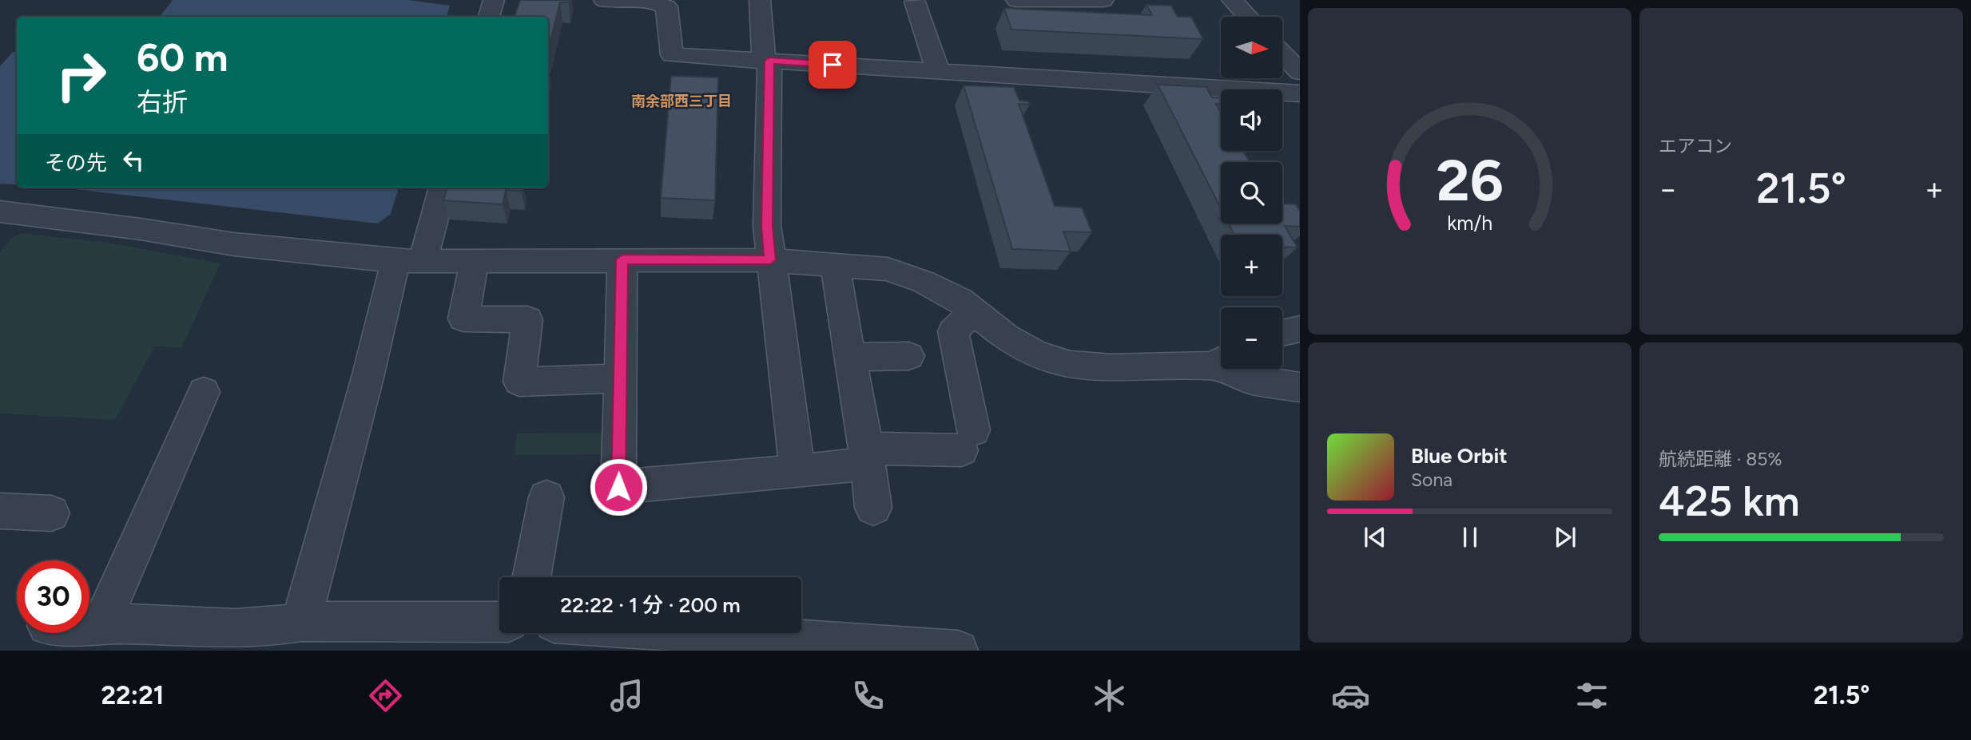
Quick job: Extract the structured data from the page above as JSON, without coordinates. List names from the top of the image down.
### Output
{
  "districts": ["南余部西三丁目"],
  "north": "right",
  "page": {
    "tile": [
      "エアコン",
      ["航続距離 · 85%", "425 km"]
    ],
    "map_buttons": ["+", "−"],
    "turn": ["60 m", "右折"],
    "then": "その先",
    "heat": ["−", "21.5°", "+"],
    "song": ["Blue Orbit", "Sona"],
    "limit": "30",
    "trip": "22:22 · 1 分 · 200 m",
    "tabs": ["22:21", "21.5°"],
    "gauge": ["26", "km/h"]
  }
}
